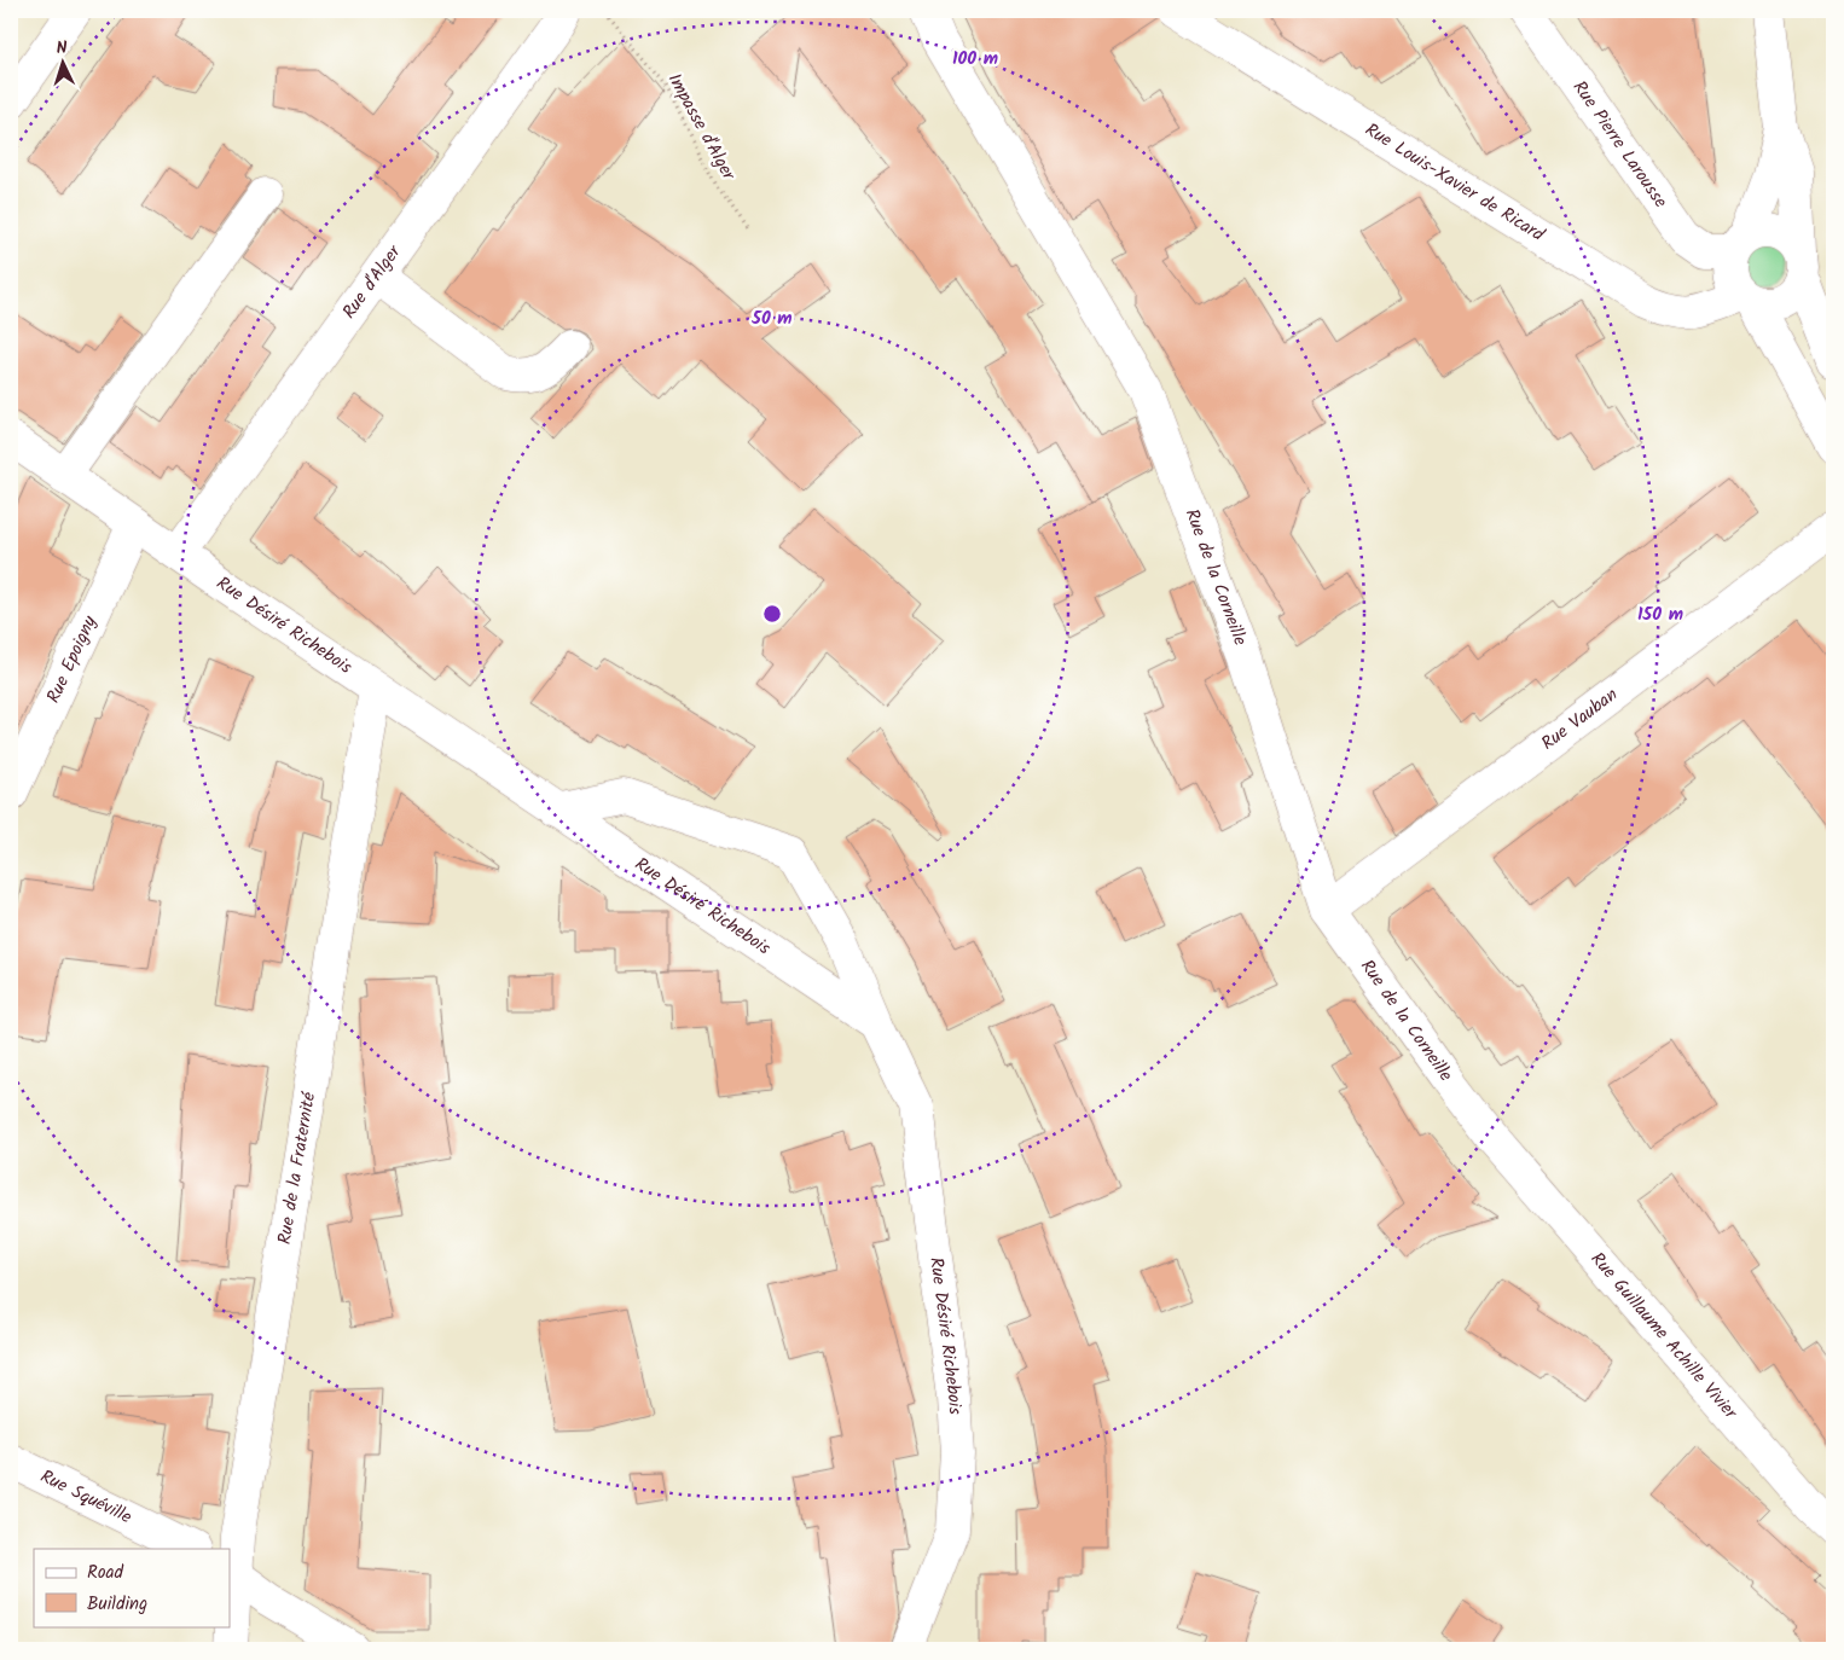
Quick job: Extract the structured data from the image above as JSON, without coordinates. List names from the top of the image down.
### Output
{
  "streets": {
    "street": [
      "Rue Pierre Larousse",
      "Rue Louis-Xavier de Ricard",
      "Rue d'Alger",
      "Rue de la Corneille",
      "Rue Désiré Richebois",
      "Rue Epoigny",
      "Rue Vauban",
      "Rue de la Fraternité",
      "Rue Guillaume Achille Vivier",
      "Rue Squéville"
    ],
    "path": ["Impasse d'Alger"]
  },
  "crossings": [
    ["Rue Pierre Larousse", "Rue Louis-Xavier de Ricard"],
    ["Rue d'Alger", "Rue Désiré Richebois"],
    ["Rue de la Corneille", "Rue Vauban"],
    ["Rue de la Corneille", "Rue Guillaume Achille Vivier"],
    ["Rue Désiré Richebois", "Rue Epoigny"],
    ["Rue Désiré Richebois", "Rue de la Fraternité"]
  ],
  "legend": ["Road", "Building"],
  "north": "top",
  "rings": ["100 m", "50 m", "150 m"]
}
